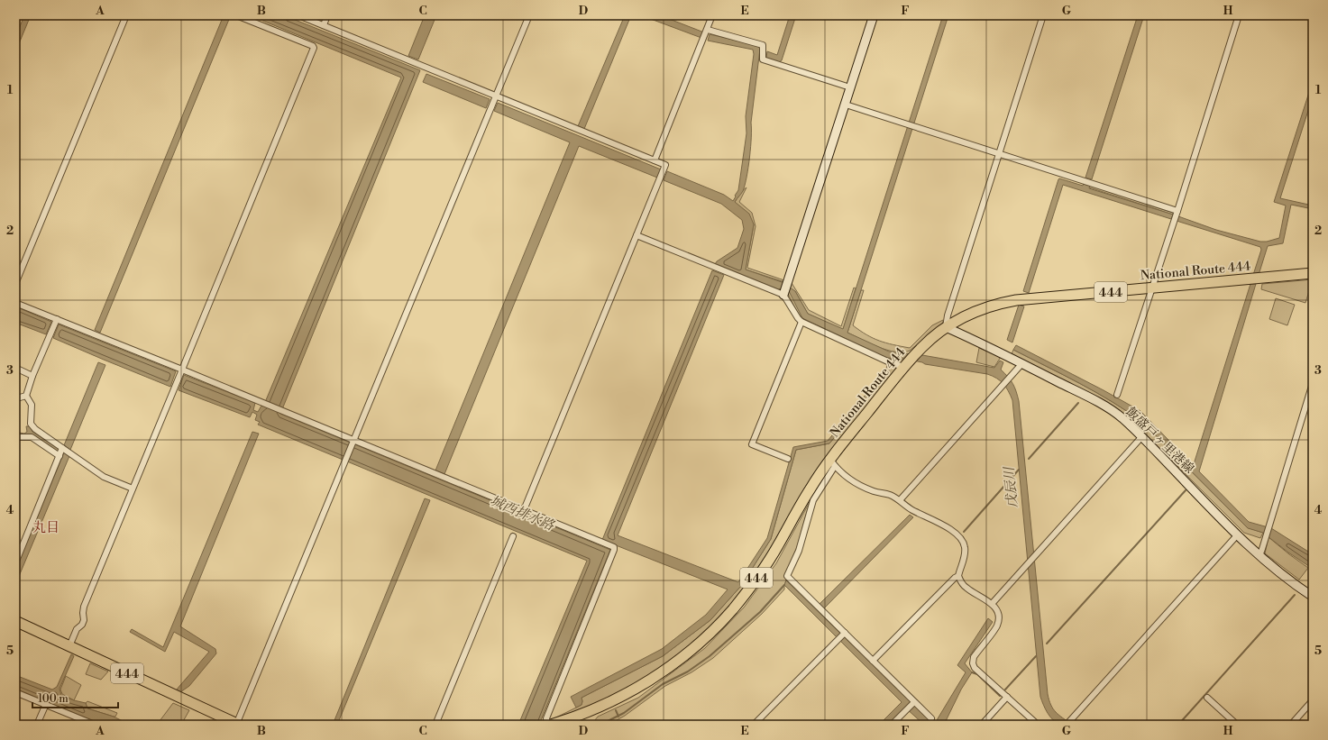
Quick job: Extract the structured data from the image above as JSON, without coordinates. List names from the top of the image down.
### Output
{
  "streets": {
    "highway": ["National Route 444", "444"],
    "main road": ["飯盛戸ヶ里港線"]
  },
  "crossings": [
    ["National Route 444", "飯盛戸ヶ里港線"]
  ],
  "districts": ["丸目"],
  "water": ["戊辰川", "城西排水路"],
  "scale_bar": "100 m",
  "grid": {
    "columns": [
      "A",
      "B",
      "C",
      "D",
      "E",
      "F",
      "G",
      "H"
    ],
    "rows": [
      "1",
      "2",
      "3",
      "4",
      "5"
    ]
  }
}
